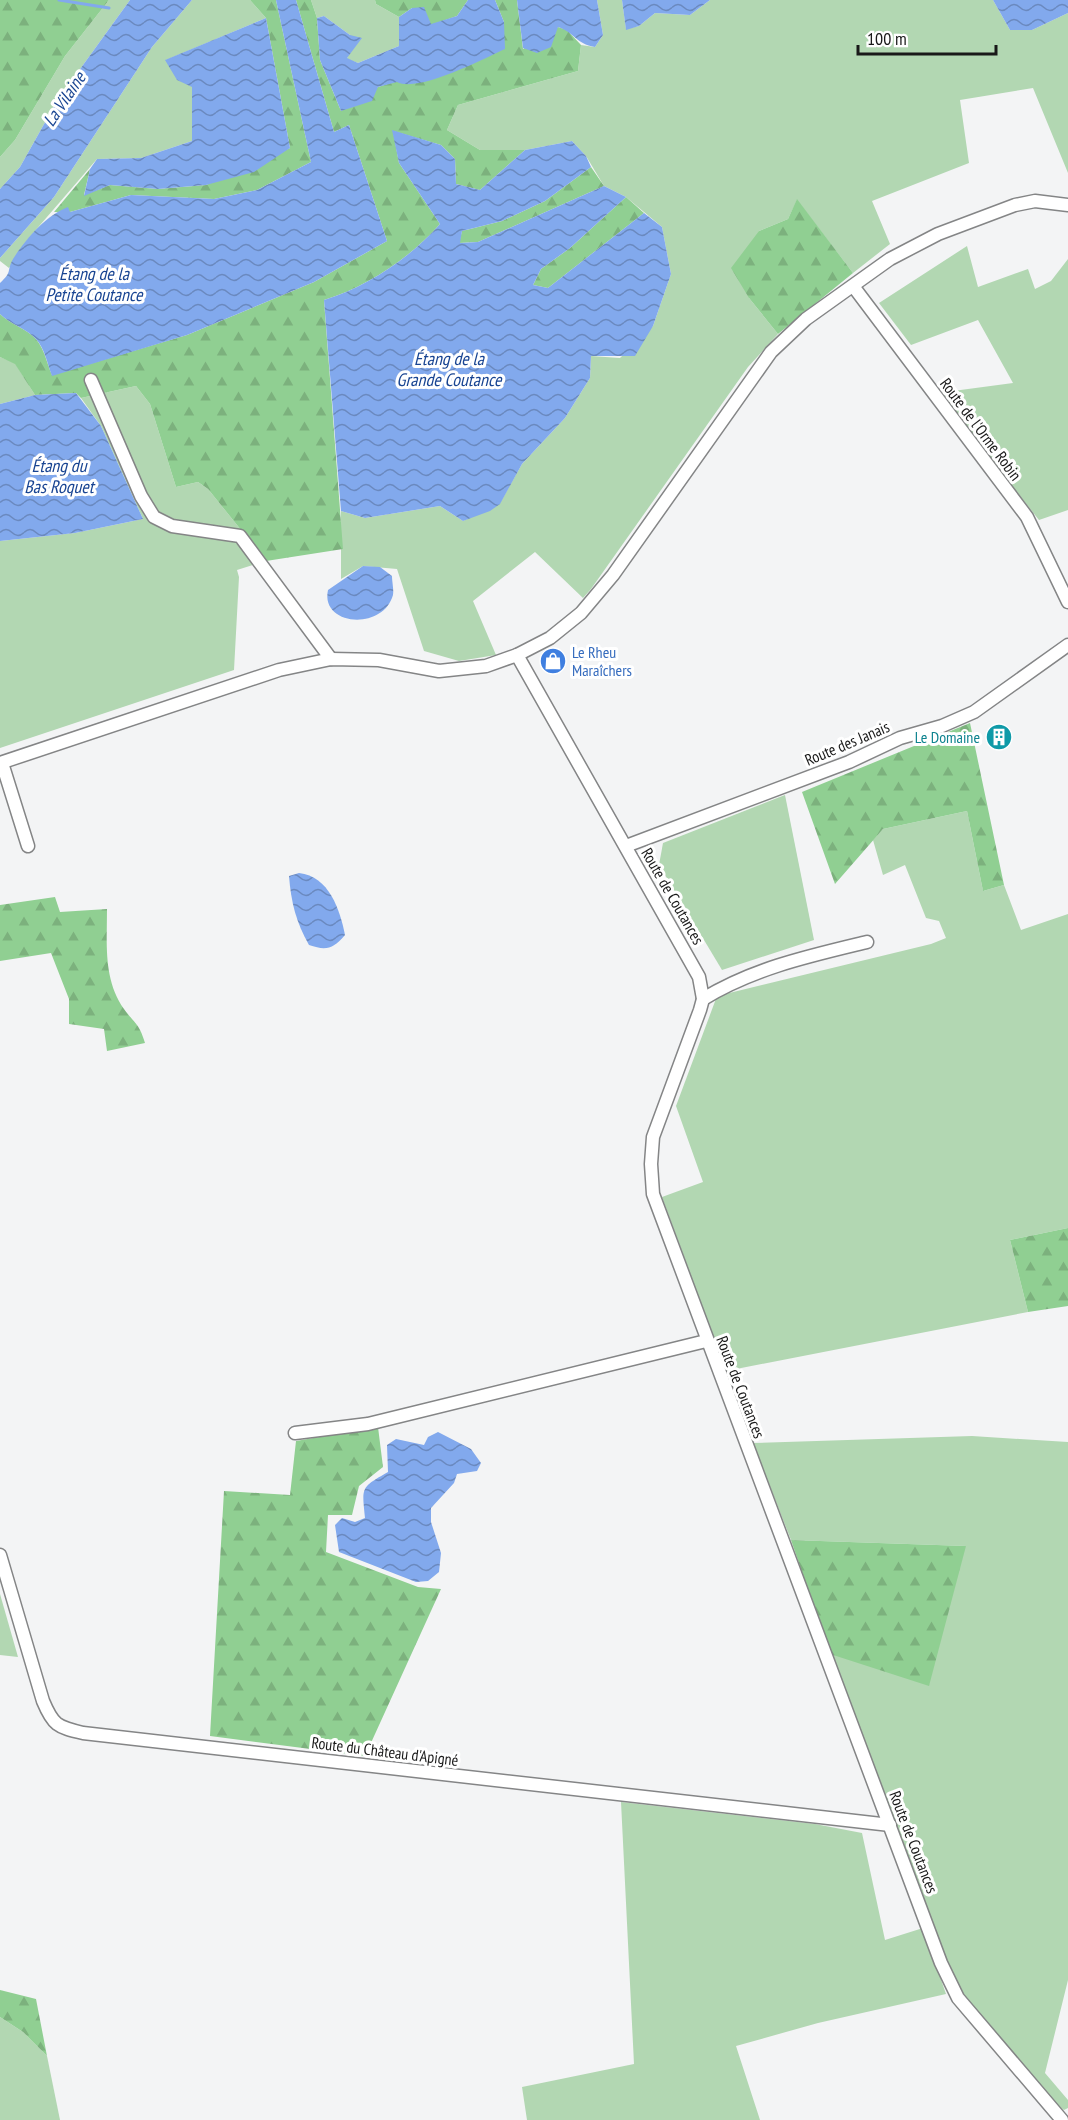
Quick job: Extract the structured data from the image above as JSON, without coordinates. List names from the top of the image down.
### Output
{
  "streets": {
    "street": [
      "Route de l'Orme Robin",
      "Route des Janais",
      "Route de Coutances",
      "Route du Château d'Apigné"
    ]
  },
  "crossings": [
    ["Route des Janais", "Route de Coutances"],
    ["Route de Coutances", "Route du Château d'Apigné"]
  ],
  "water": [
    "La Vilaine",
    "Étang de la Petite Coutance",
    "Étang de la Grande Coutance",
    "Étang du Bas Roquet"
  ],
  "places": {
    "shop": ["Le Rheu Maraîchers"],
    "building": ["Le Domaine"]
  },
  "scale_bar": "100 m"
}
